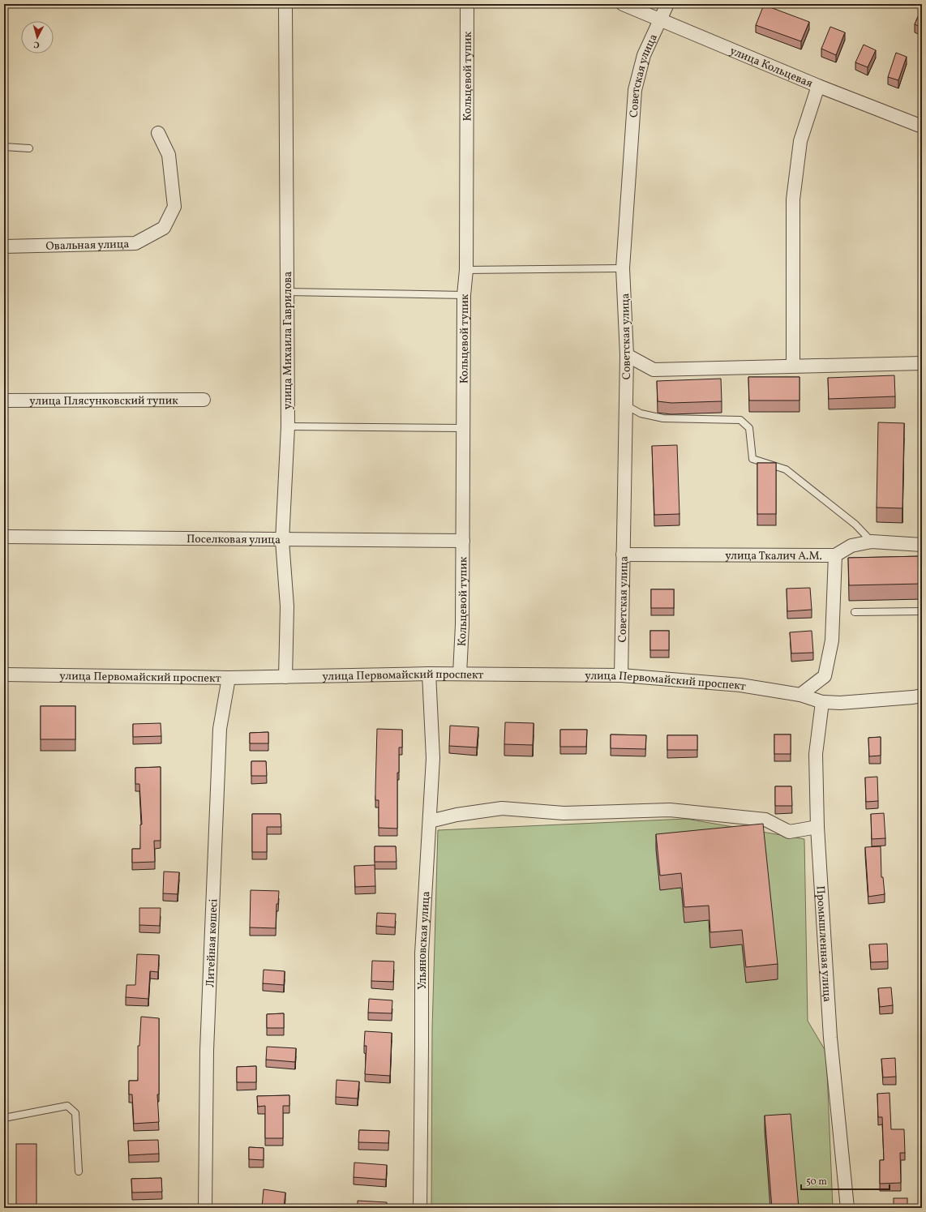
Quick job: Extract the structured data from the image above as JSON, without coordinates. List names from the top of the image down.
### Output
{
  "streets": {
    "street": [
      "улица Кольцевая",
      "Кольцевой тупик",
      "Советская улица",
      "Овальная улица",
      "улица Михаила Гаврилова",
      "улица Плясунковский тупик",
      "Поселковая улица",
      "улица Ткалич А.М.",
      "улица Первомайский проспект",
      "Ульяновская улица",
      "Литейная көшесі",
      "Промышленная улица"
    ]
  },
  "crossings": [
    ["улица Кольцевая", "Советская улица"],
    ["Кольцевой тупик", "Поселковая улица"],
    ["Кольцевой тупик", "улица Первомайский проспект"],
    ["Советская улица", "улица Ткалич А.М."],
    ["Советская улица", "улица Первомайский проспект"],
    ["улица Михаила Гаврилова", "Поселковая улица"],
    ["улица Михаила Гаврилова", "улица Первомайский проспект"],
    ["улица Первомайский проспект", "Ульяновская улица"],
    ["улица Первомайский проспект", "Литейная көшесі"]
  ],
  "scale_bar": "50 m",
  "north": "bottom"
}
